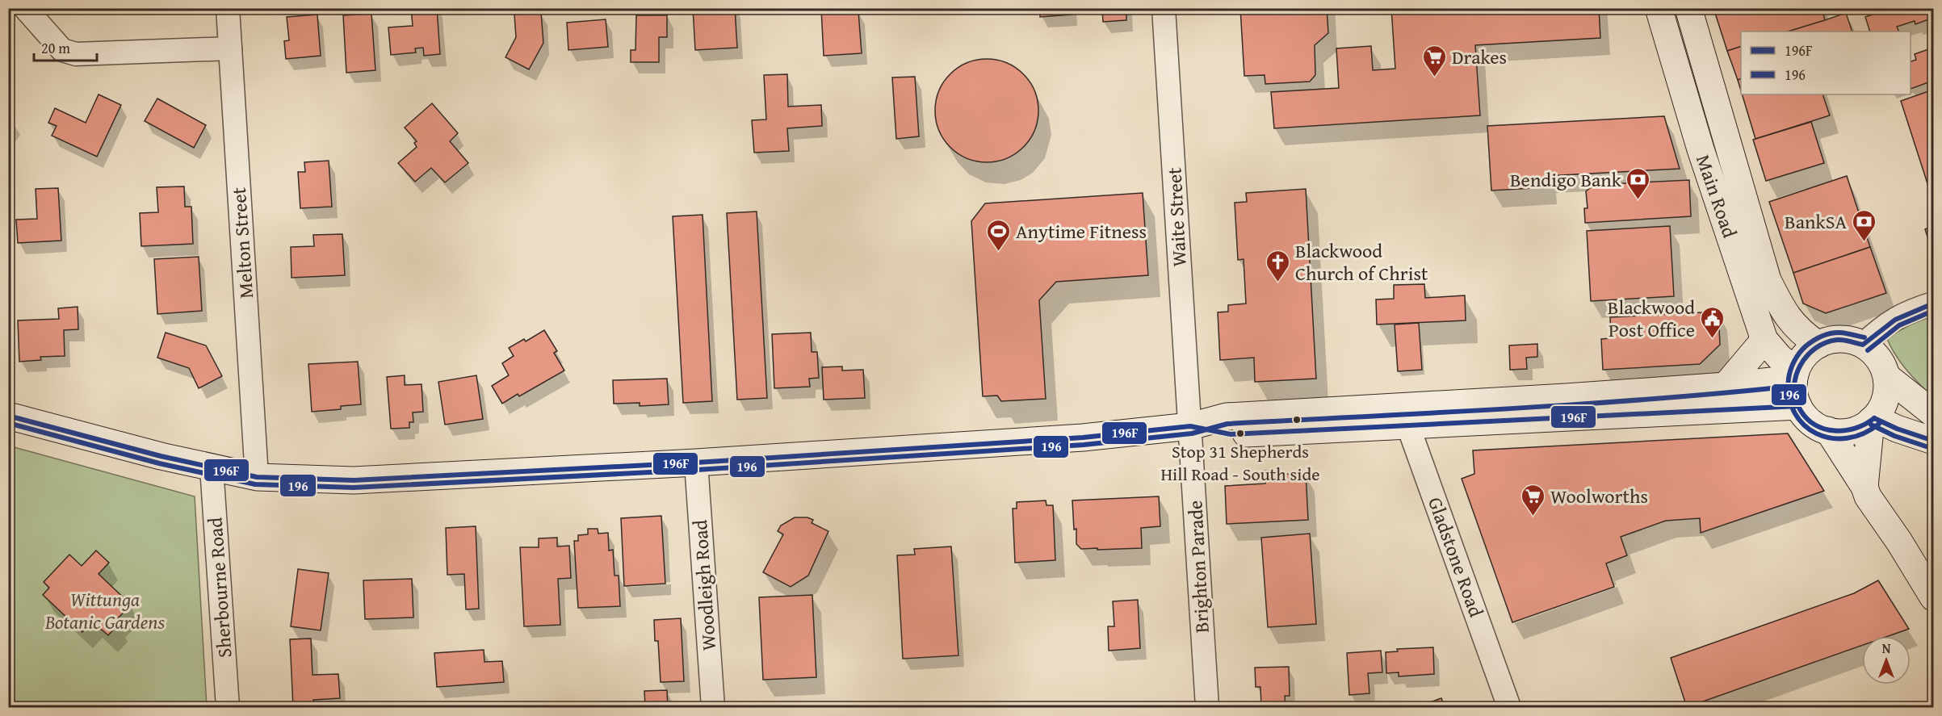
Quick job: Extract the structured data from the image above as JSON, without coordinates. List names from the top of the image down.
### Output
{
  "streets": {
    "main road": ["Main Road"],
    "street": [
      "Waite Street",
      "Melton Street",
      "Gladstone Road",
      "Brighton Parade",
      "Woodleigh Road",
      "Sherbourne Road"
    ]
  },
  "crossings": [
    ["Waite Street", "Brighton Parade"]
  ],
  "parks": ["Wittunga Botanic Gardens"],
  "places": {
    "supermarket": ["Drakes", "Woolworths"],
    "bank": ["Bendigo Bank", "BankSA"],
    "sports": ["Anytime Fitness"],
    "church": ["Blackwood Church of Christ"],
    "public building": ["Blackwood Post Office"],
    "other": ["Stop 31 Shepherds Hill Road - South side"]
  },
  "lines": ["transit line 196F", "transit line 196"],
  "legend": ["196F", "196"],
  "scale_bar": "20 m",
  "north": "top"
}
